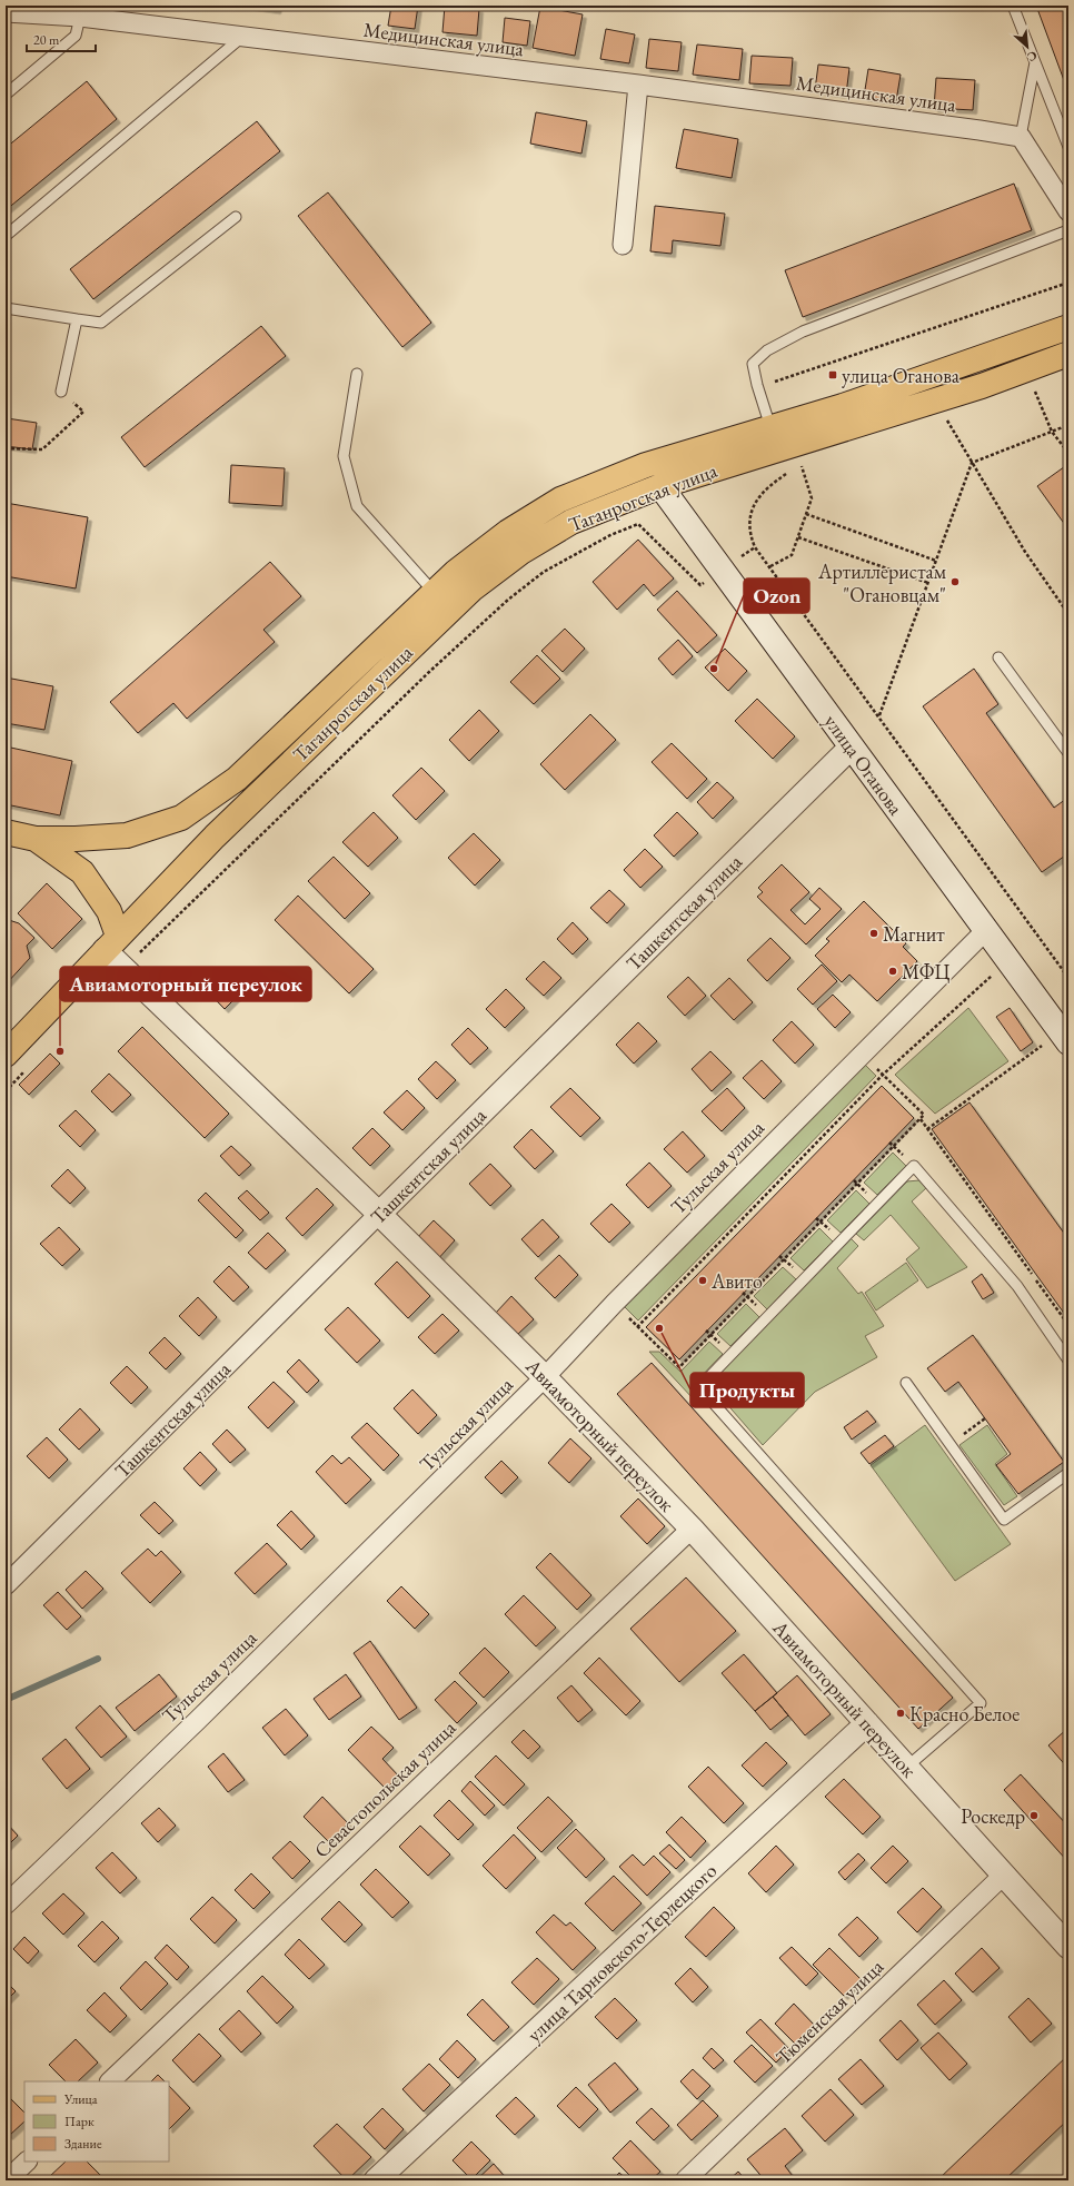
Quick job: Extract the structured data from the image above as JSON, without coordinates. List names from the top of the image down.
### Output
{
  "streets": {
    "main road": ["Таганрогская улица", "улица Оганова"],
    "street": [
      "Медицинская улица",
      "Ташкентская улица",
      "Тульская улица",
      "Авиамоторный переулок",
      "Севастопольская улица",
      "улица Тарновского-Терлецкого",
      "Тюменская улица"
    ]
  },
  "crossings": [
    ["Таганрогская улица", "улица Оганова"],
    ["Таганрогская улица", "Авиамоторный переулок"],
    ["улица Оганова", "Ташкентская улица"],
    ["улица Оганова", "Тульская улица"],
    ["Ташкентская улица", "Авиамоторный переулок"],
    ["Тульская улица", "Авиамоторный переулок"],
    ["Авиамоторный переулок", "Севастопольская улица"],
    ["Авиамоторный переулок", "улица Тарновского-Терлецкого"],
    ["Авиамоторный переулок", "Тюменская улица"]
  ],
  "places": {
    "transit": ["улица Оганова"],
    "other": [
      "Артиллеристам \"Огановцам\"",
      "Ozon",
      "Магнит",
      "МФЦ",
      "Авиамоторный переулок",
      "Авито",
      "Продукты",
      "Красно Белое",
      "Роскедр"
    ]
  },
  "legend": ["Улица", "Парк", "Здание"],
  "scale_bar": "20 m",
  "north": "bottom right"
}
